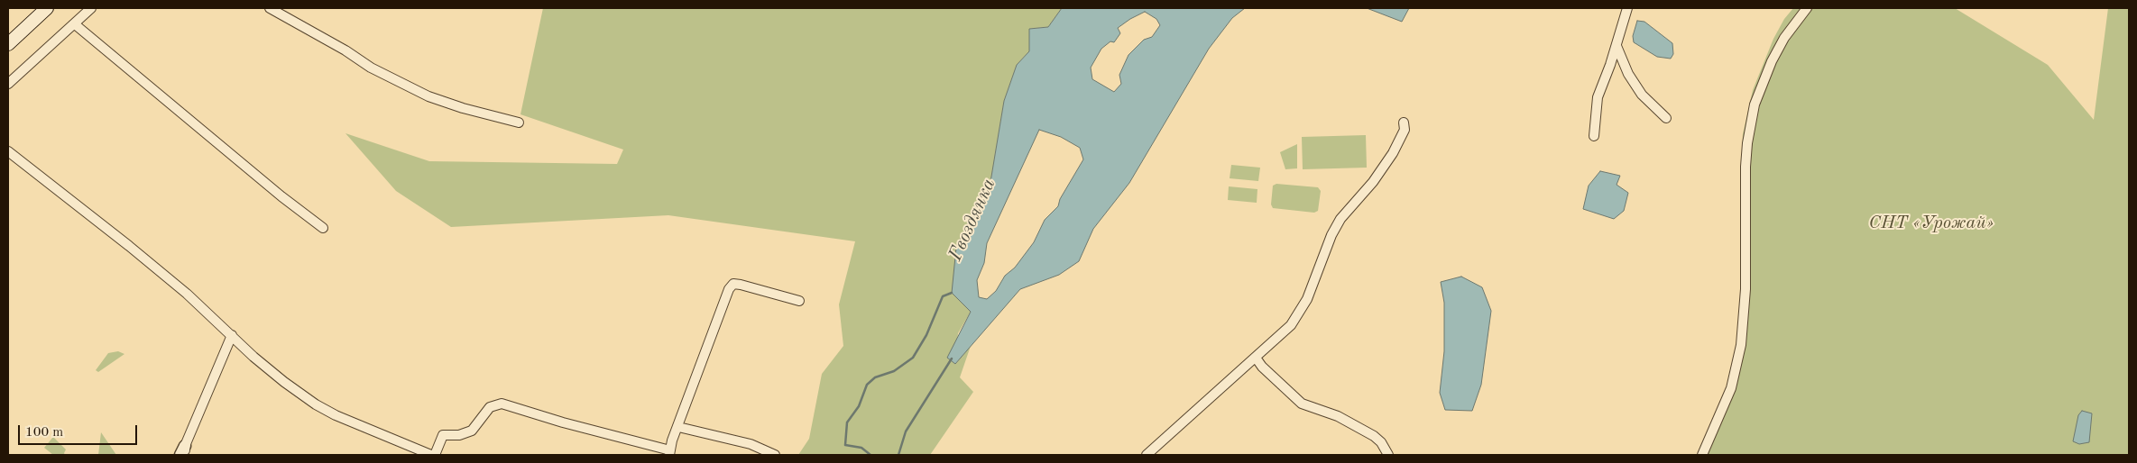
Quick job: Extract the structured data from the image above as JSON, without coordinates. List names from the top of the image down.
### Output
{
  "water": ["Гвоздянка"],
  "parks": ["СНТ «Урожай»"],
  "scale_bar": "100 m"
}
